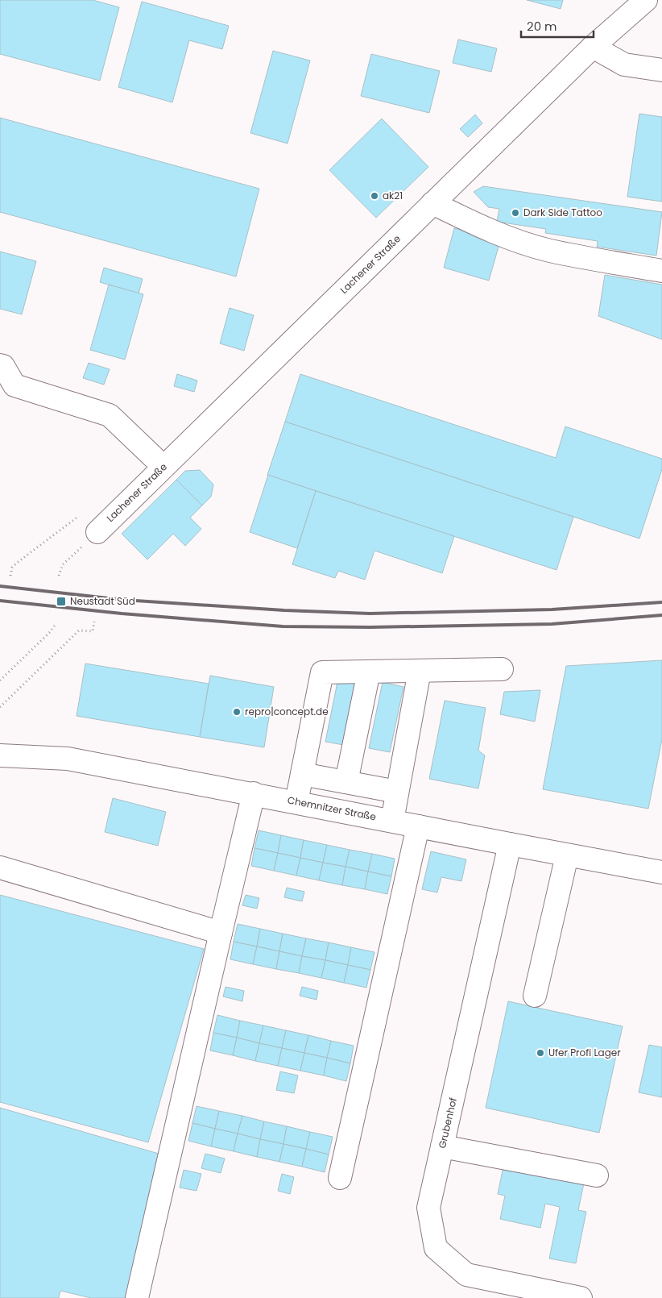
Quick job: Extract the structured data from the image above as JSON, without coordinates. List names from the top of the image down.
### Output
{
  "streets": {
    "street": ["Lachener Straße", "Chemnitzer Straße", "Grubenhof"]
  },
  "crossings": [
    ["Chemnitzer Straße", "Grubenhof"]
  ],
  "places": {
    "other": [
      "ak21",
      "Dark Side Tattoo",
      "repro|concept.de",
      "Ufer Profi Lager"
    ],
    "transit": ["Neustadt Süd"]
  },
  "scale_bar": "20 m"
}
